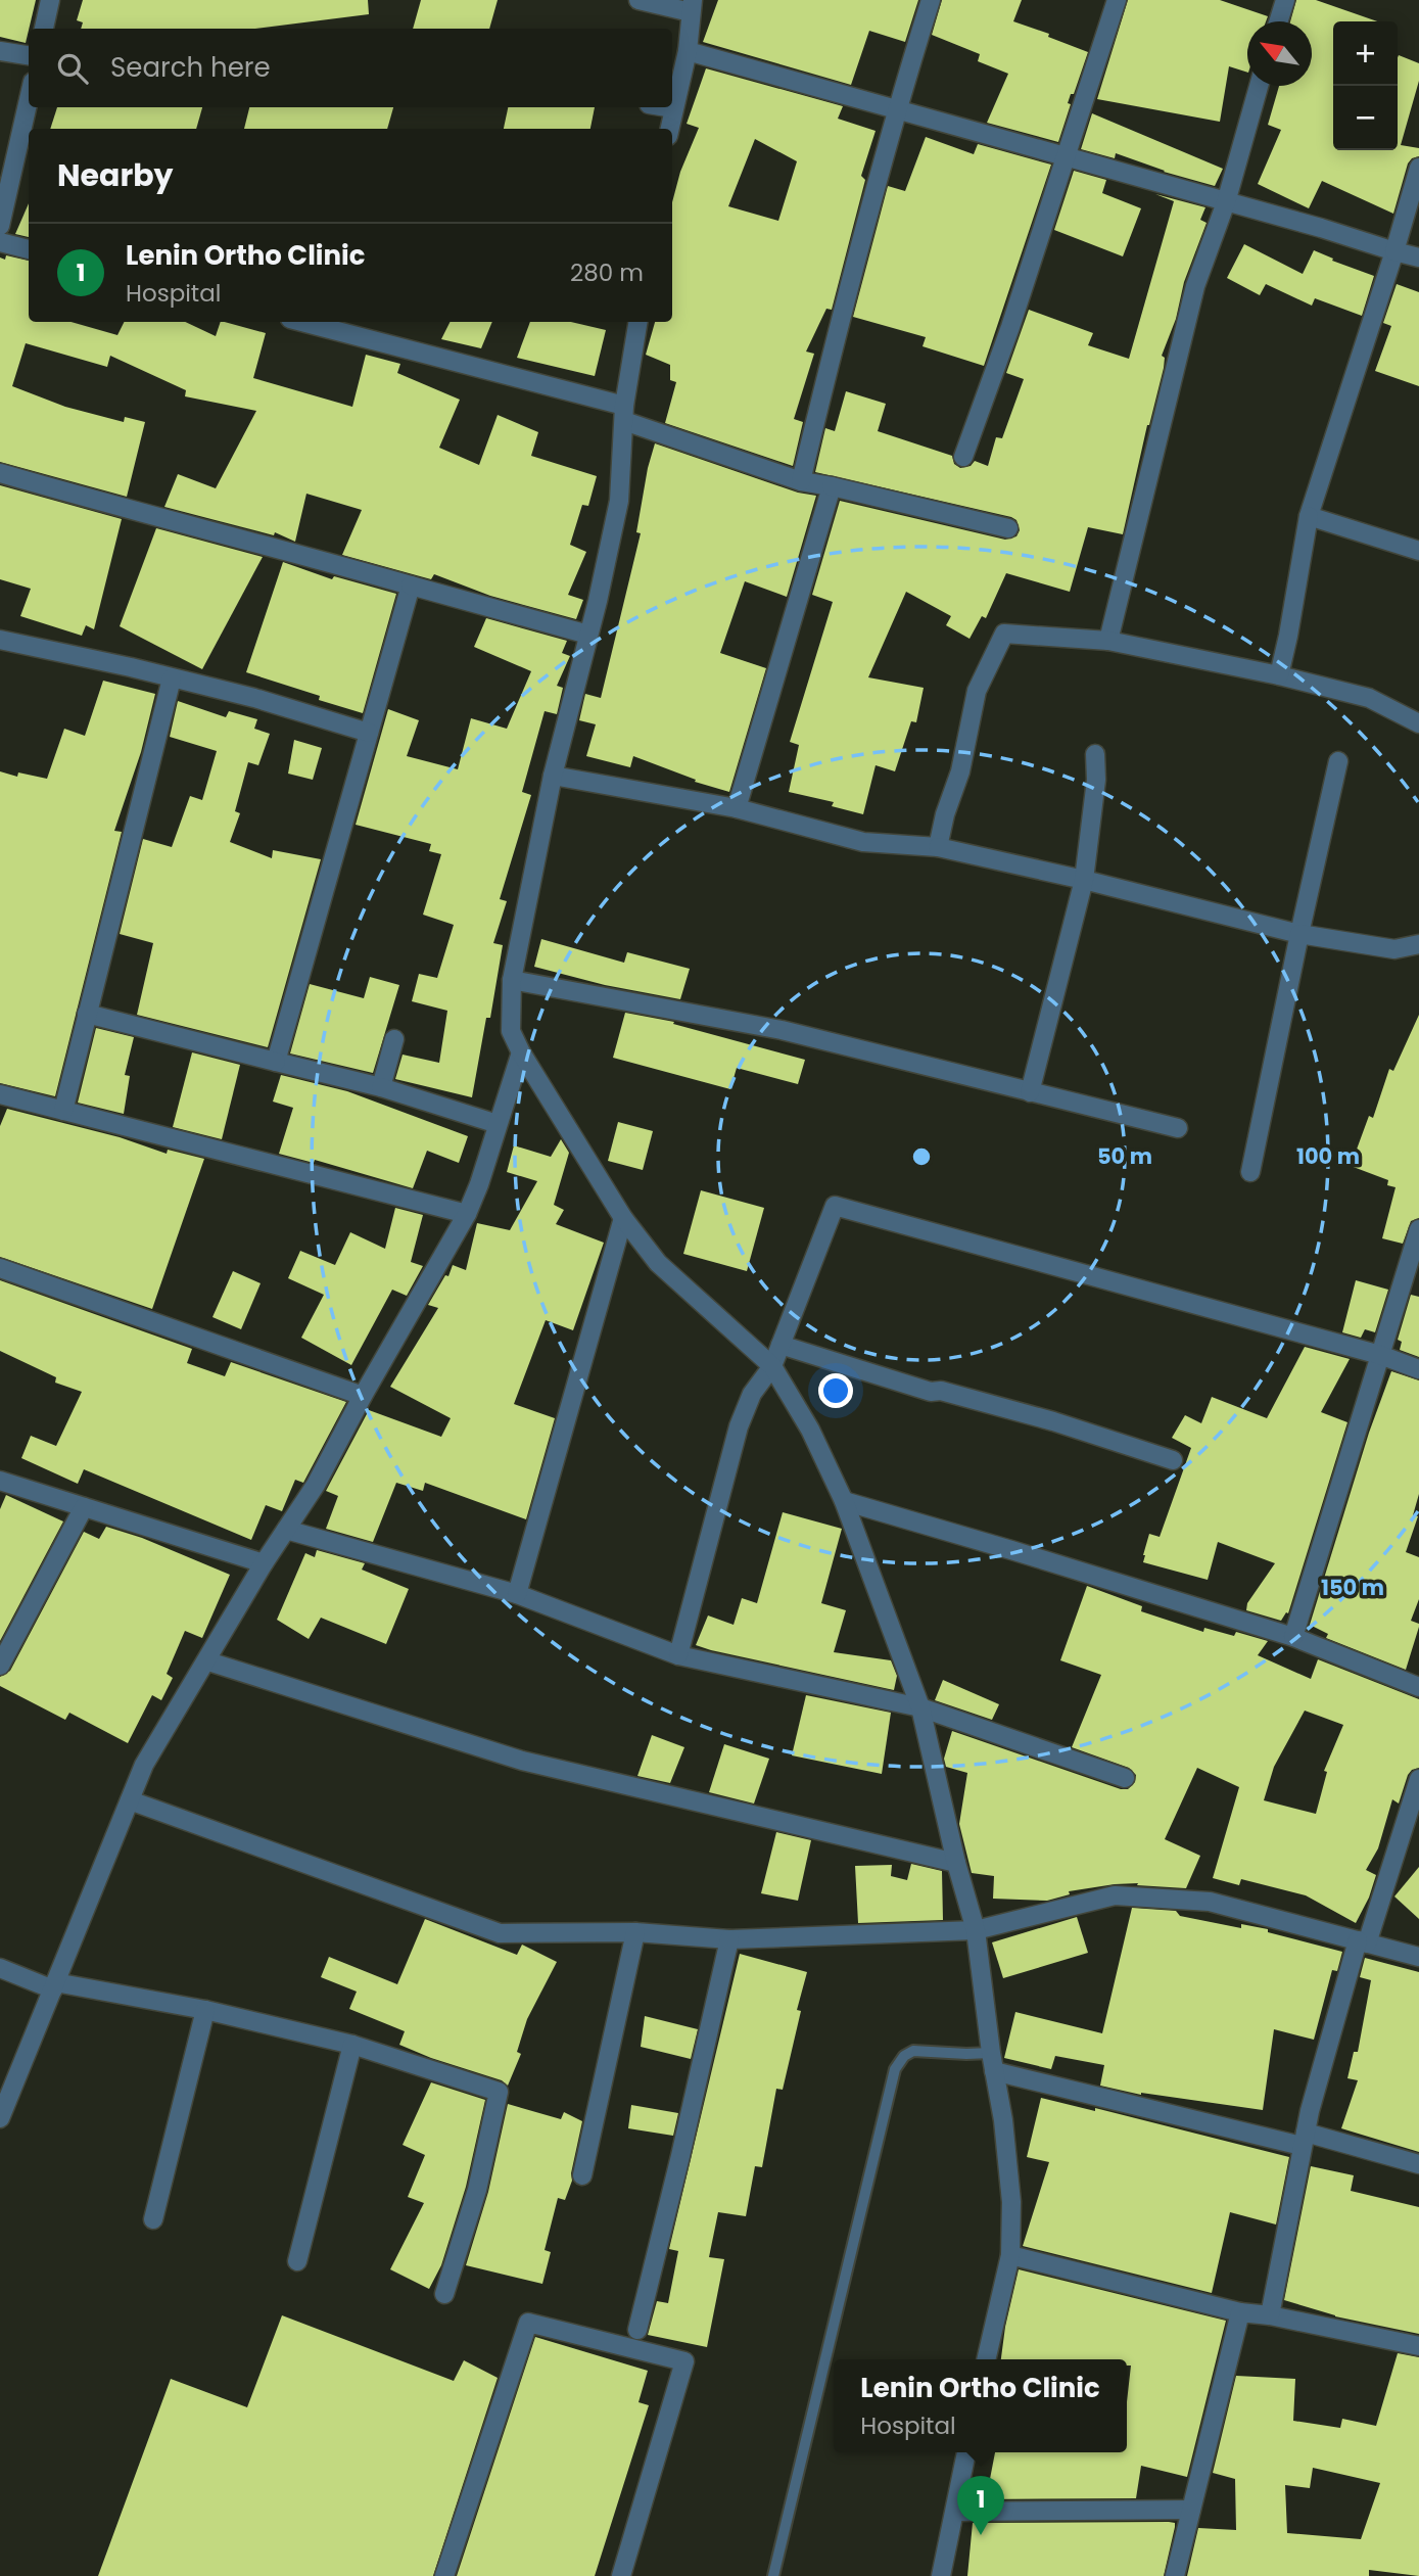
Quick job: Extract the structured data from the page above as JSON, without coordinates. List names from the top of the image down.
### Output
{
  "north": "top left",
  "page": {
    "map_buttons": ["+", "−"],
    "search": "Search here",
    "heading": "Nearby",
    "list": [
      {
        "mark": "1",
        "name": "Lenin Ortho Clinic",
        "note": "Hospital",
        "value": "280 m"
      }
    ],
    "popup": ["Lenin Ortho Clinic", "Hospital"],
    "pins": "1"
  },
  "rings": ["50 m", "100 m", "150 m"]
}
